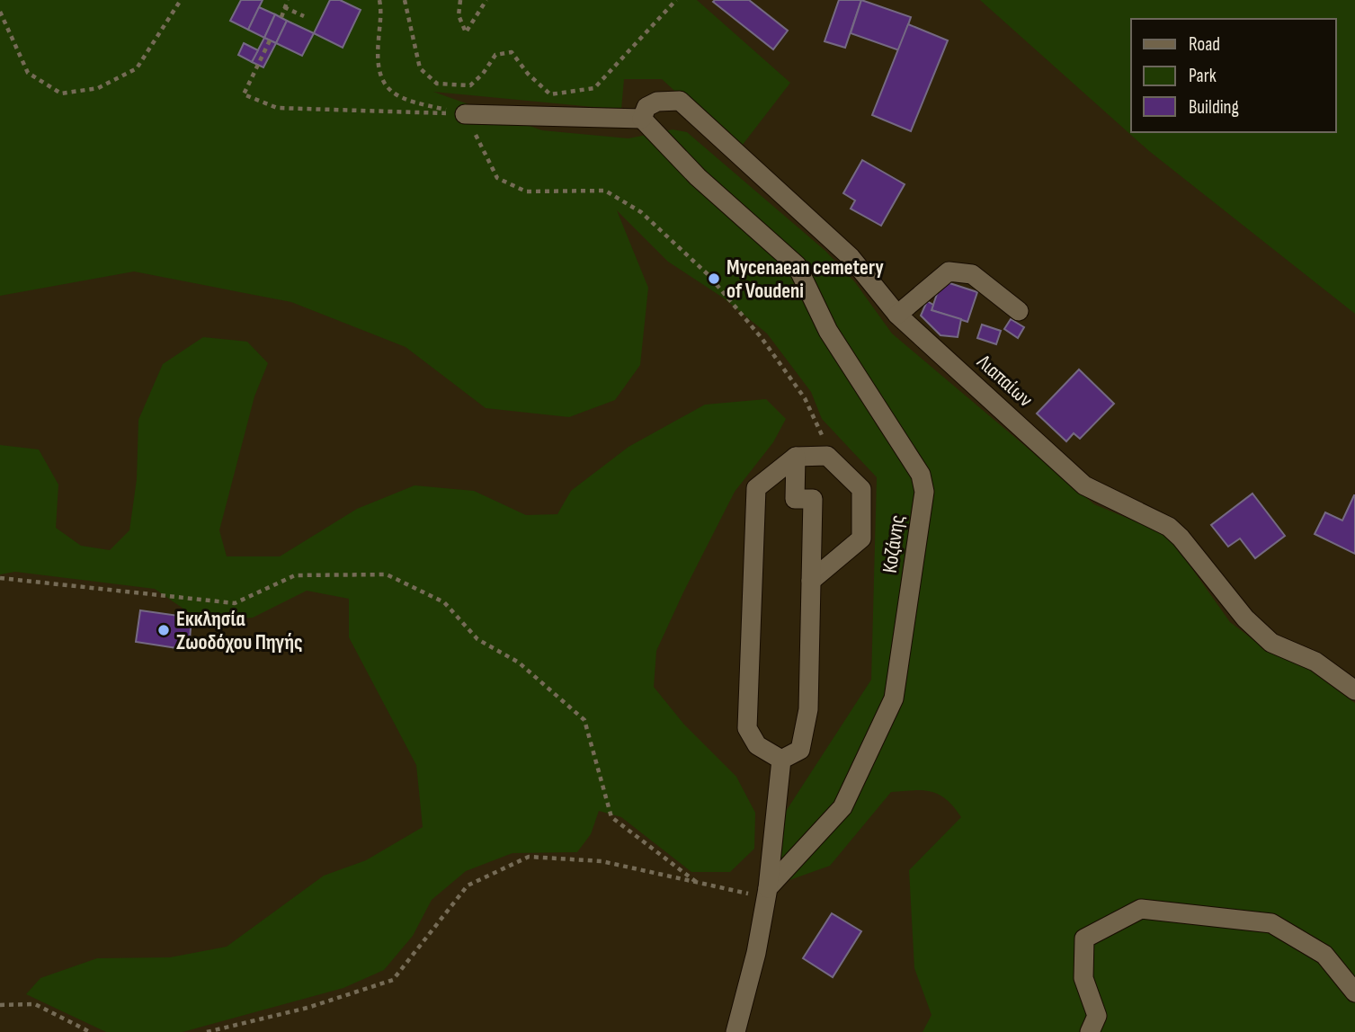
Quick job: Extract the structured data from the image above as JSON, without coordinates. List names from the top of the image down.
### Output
{
  "streets": {
    "street": ["Λιαπαίων", "Κοζάνης"]
  },
  "crossings": [
    ["Λιαπαίων", "Κοζάνης"]
  ],
  "places": ["Mycenaean cemetery of Voudeni", "Εκκλησία Ζωοδόχου Πηγής"],
  "legend": ["Road", "Park", "Building"]
}
